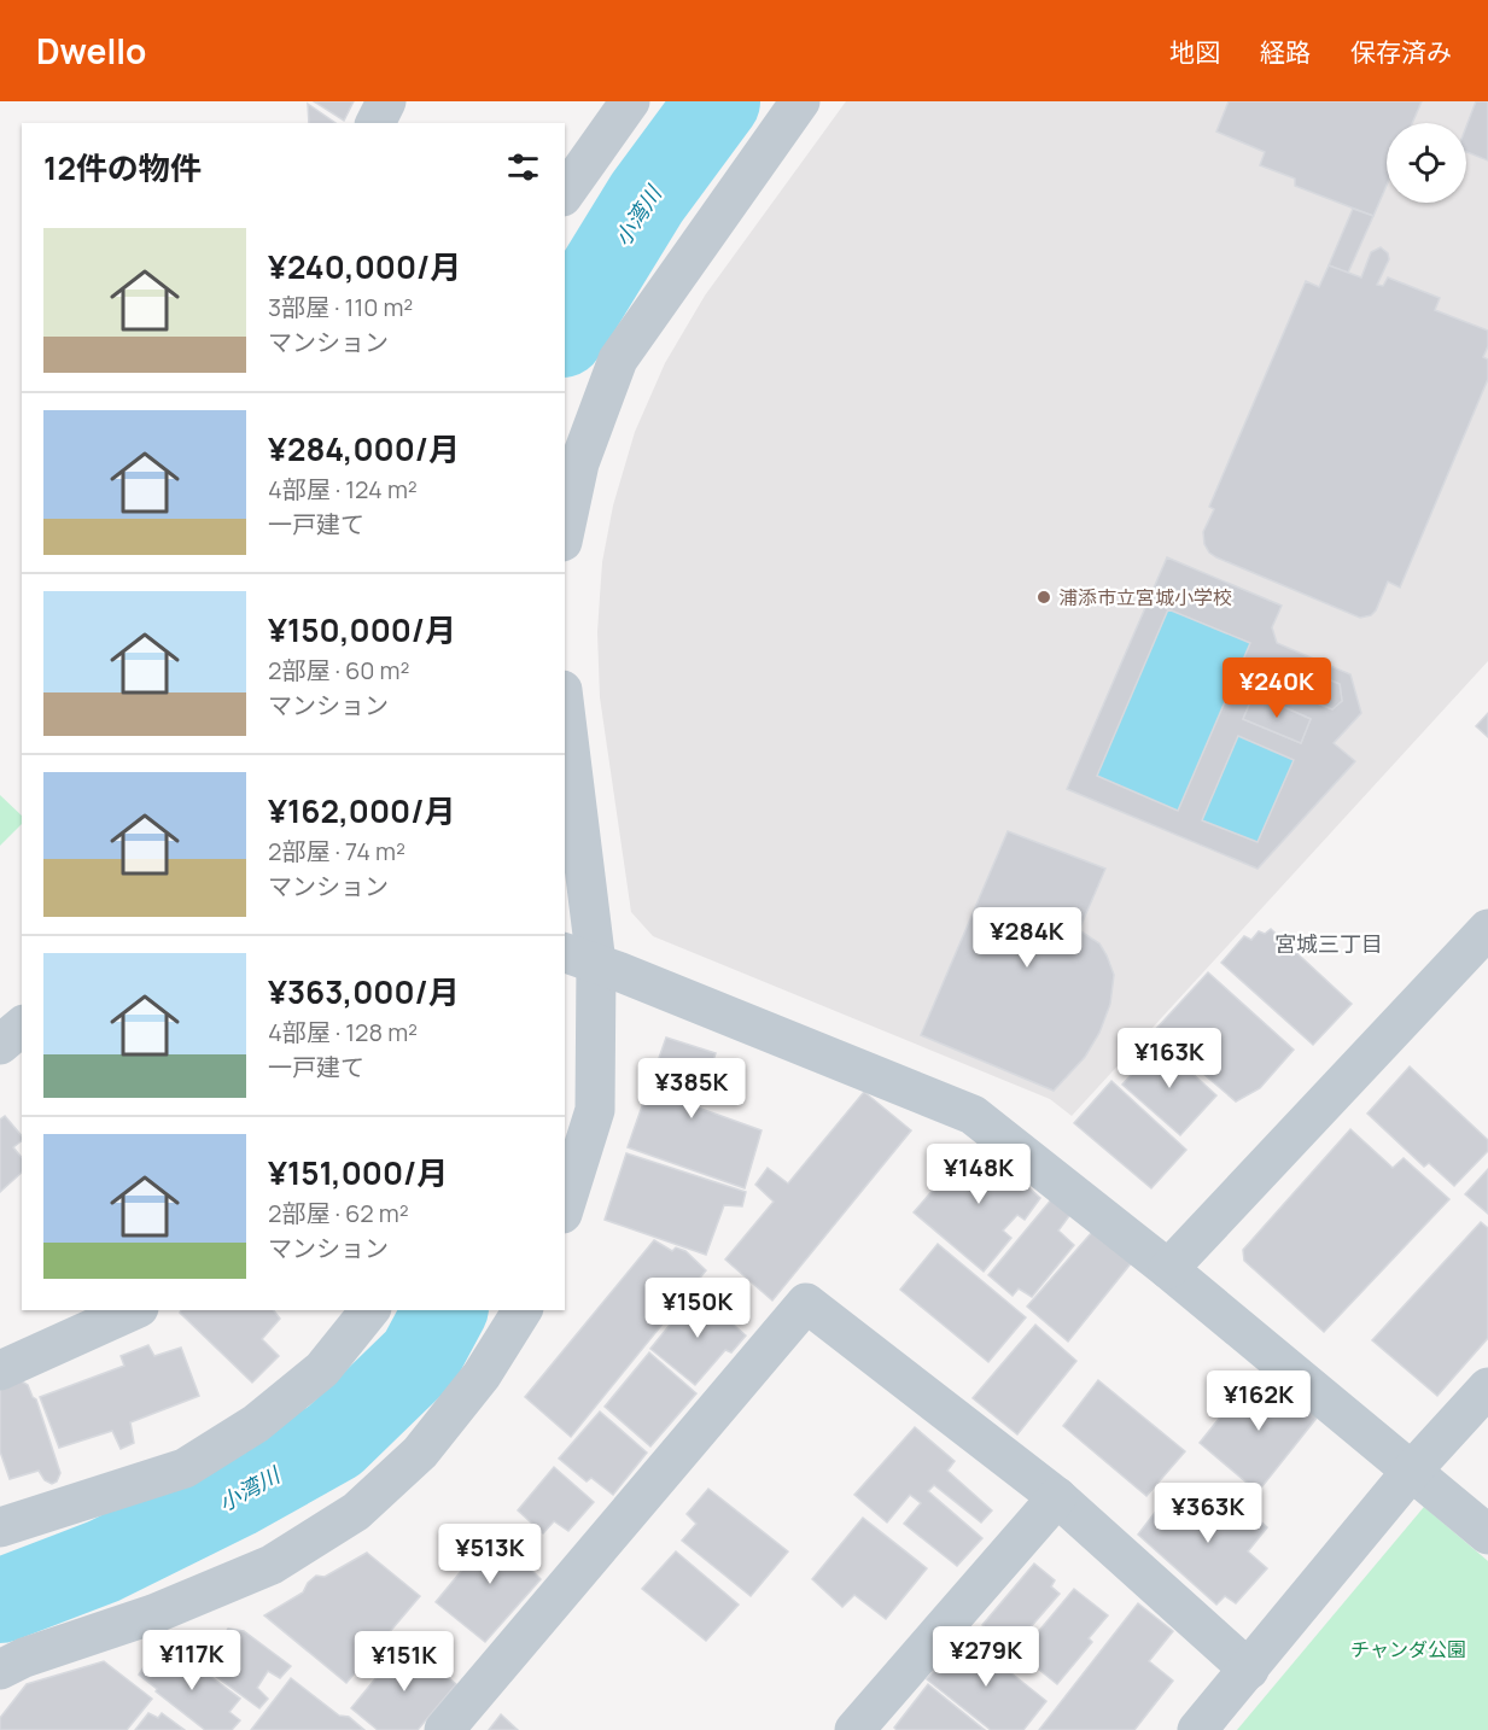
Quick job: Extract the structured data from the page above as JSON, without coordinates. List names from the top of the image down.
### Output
{
  "districts": ["宮城三丁目"],
  "water": ["小湾川"],
  "parks": ["チャンダ公園"],
  "places": ["浦添市立宮城小学校"],
  "page": {
    "header": "Dwello",
    "nav": ["地図", "経路", "保存済み"],
    "heading": "12件の物件",
    "list": [
      {
        "name": "¥240,000/月",
        "note": "3部屋 · 110 m² · マンション"
      },
      {
        "name": "¥284,000/月",
        "note": "4部屋 · 124 m² · 一戸建て"
      },
      {
        "name": "¥150,000/月",
        "note": "2部屋 · 60 m² · マンション"
      },
      {
        "name": "¥162,000/月",
        "note": "2部屋 · 74 m² · マンション"
      },
      {
        "name": "¥363,000/月",
        "note": "4部屋 · 128 m² · 一戸建て"
      },
      {
        "name": "¥151,000/月",
        "note": "2部屋 · 62 m² · マンション"
      }
    ],
    "price": [
      "¥240K",
      "¥284K",
      "¥163K",
      "¥385K",
      "¥148K",
      "¥150K",
      "¥162K",
      "¥363K",
      "¥513K",
      "¥279K",
      "¥117K",
      "¥151K"
    ]
  }
}
